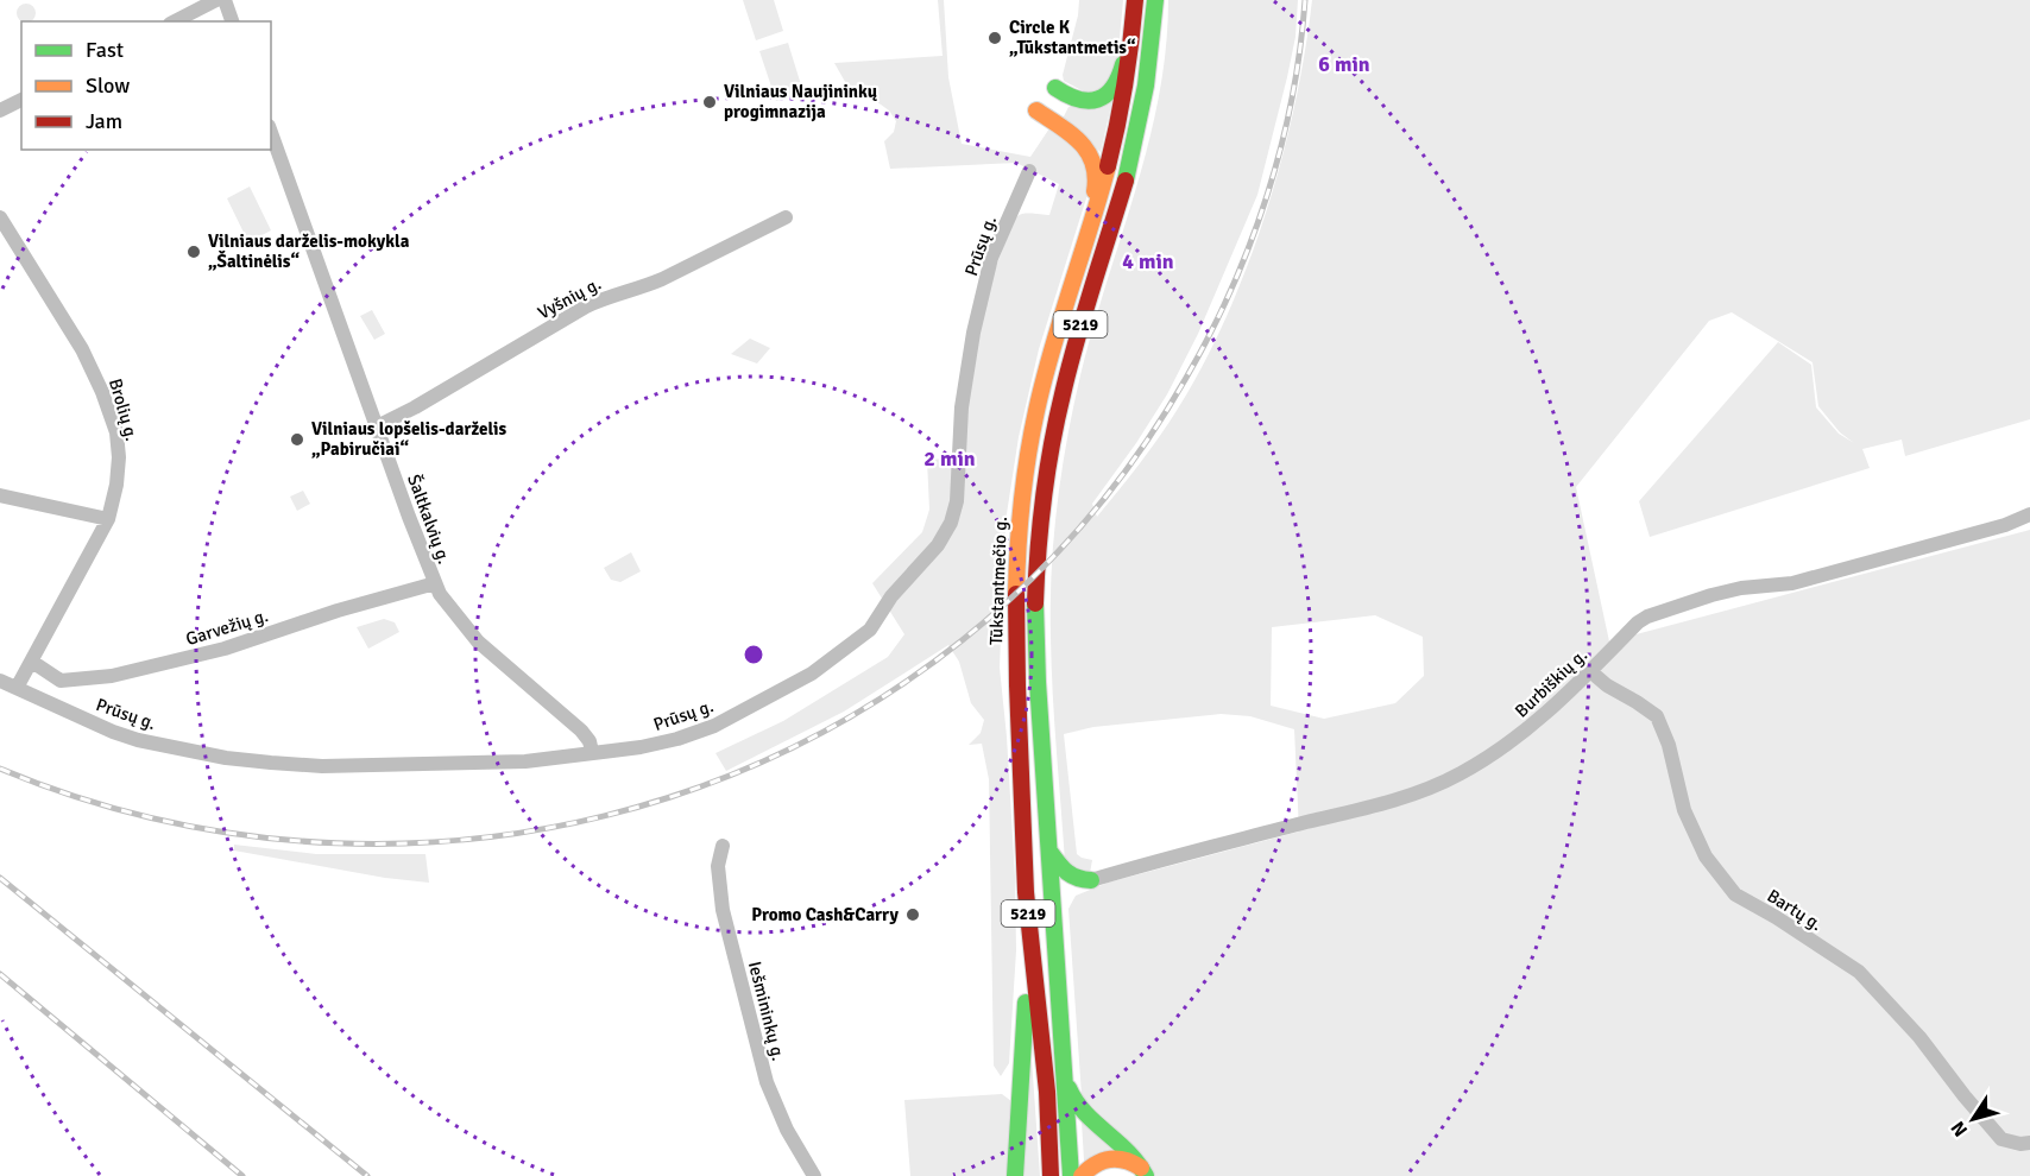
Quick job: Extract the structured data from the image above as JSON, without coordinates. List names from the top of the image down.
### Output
{
  "streets": {
    "highway": ["5219", "Tūkstantmečio g."],
    "street": [
      "Prūsų g.",
      "Vyšnių g.",
      "Brolių g.",
      "Šaltkalvių g.",
      "Garvežių g.",
      "Burbiškių g.",
      "Bartų g.",
      "Iešmininkų g."
    ]
  },
  "crossings": [
    ["Prūsų g.", "Brolių g."],
    ["Prūsų g.", "Šaltkalvių g."],
    ["Vyšnių g.", "Šaltkalvių g."],
    ["Šaltkalvių g.", "Garvežių g."],
    ["Burbiškių g.", "Bartų g."]
  ],
  "places": [
    "Circle K „Tūkstantmetis“",
    "Vilniaus Naujininkų progimnazija",
    "Vilniaus darželis-mokykla „Šaltinėlis“",
    "Vilniaus lopšelis-darželis „Pabiručiai“",
    "Promo Cash&Carry"
  ],
  "legend": ["Fast", "Slow", "Jam"],
  "north": "bottom left",
  "rings": ["6 min", "4 min", "2 min"]
}
